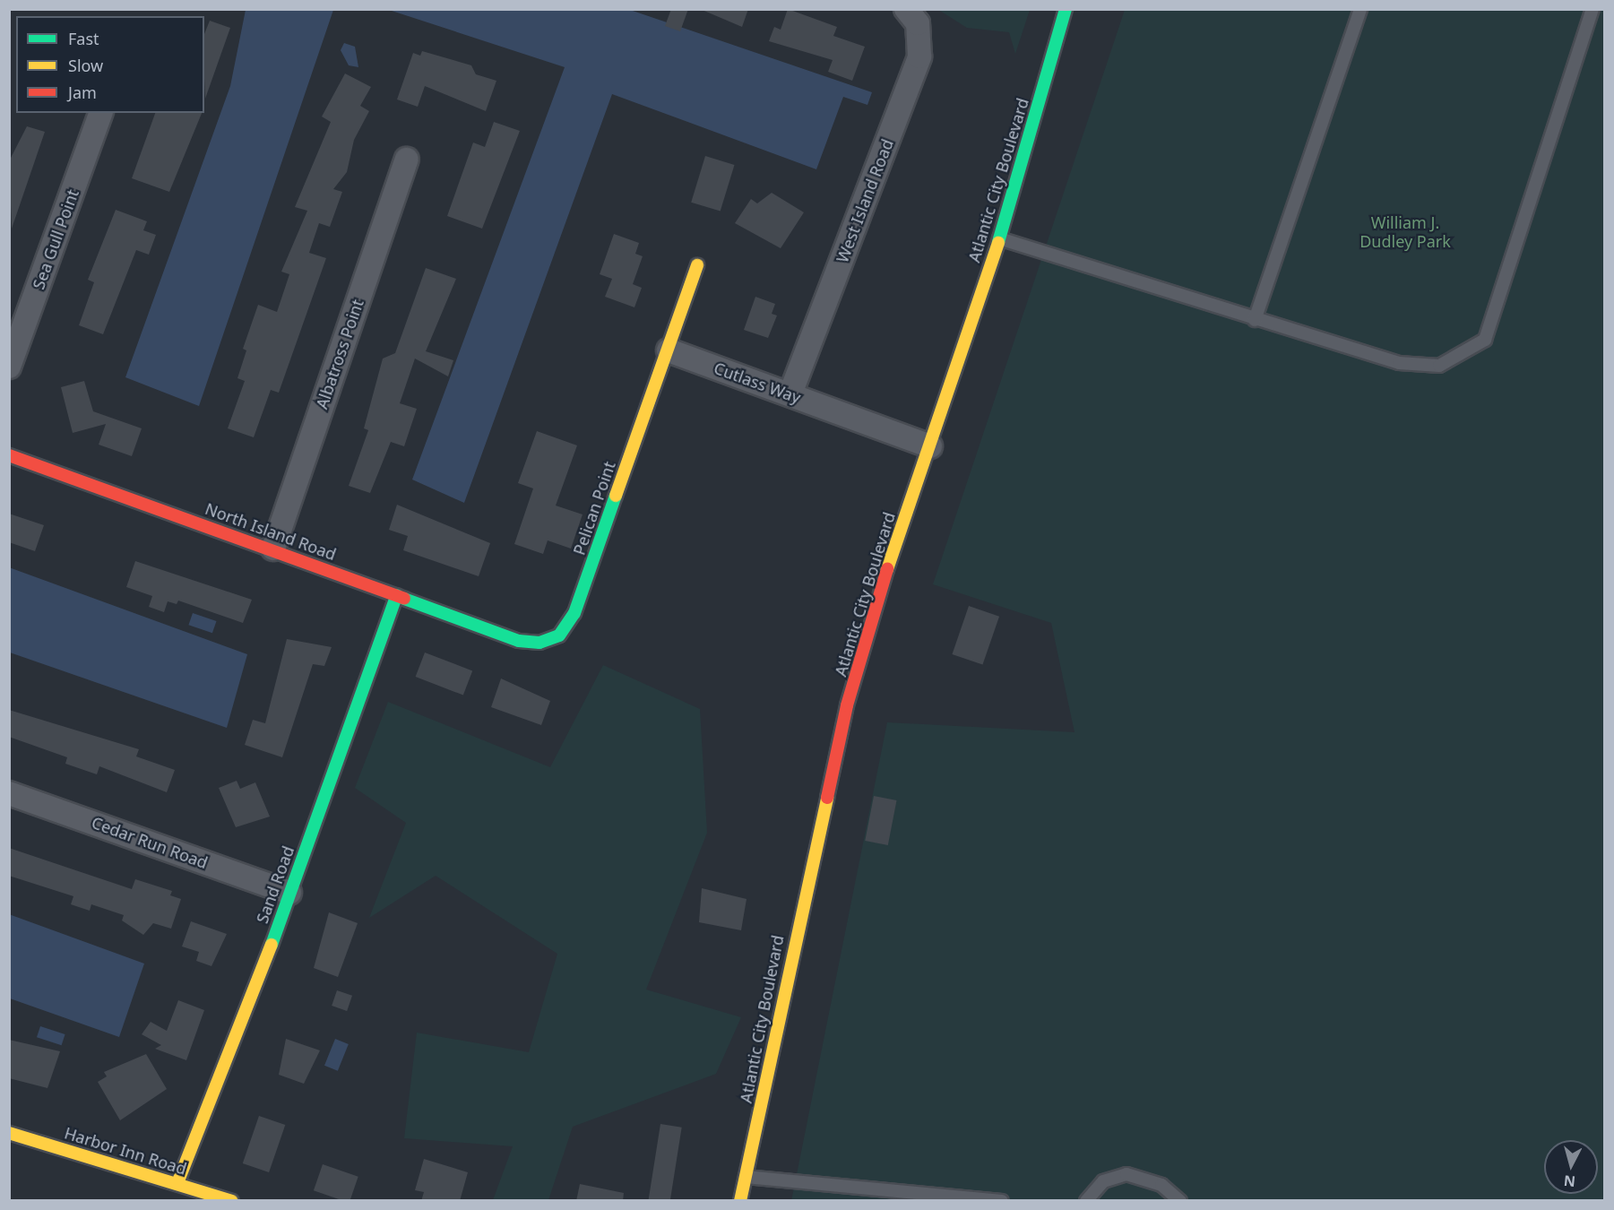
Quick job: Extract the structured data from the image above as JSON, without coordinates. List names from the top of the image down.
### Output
{
  "streets": {
    "main road": [
      "Atlantic City Boulevard",
      "Pelican Point",
      "North Island Road",
      "Sand Road",
      "Harbor Inn Road"
    ],
    "street": [
      "West Island Road",
      "Sea Gull Point",
      "Albatross Point",
      "Cutlass Way",
      "Cedar Run Road"
    ]
  },
  "crossings": [
    ["Atlantic City Boulevard", "Cutlass Way"],
    ["West Island Road", "Cutlass Way"],
    ["Albatross Point", "North Island Road"],
    ["Cutlass Way", "Pelican Point"],
    ["Pelican Point", "North Island Road"],
    ["North Island Road", "Sand Road"],
    ["Cedar Run Road", "Sand Road"],
    ["Sand Road", "Harbor Inn Road"]
  ],
  "parks": ["William J. Dudley Park"],
  "legend": ["Fast", "Slow", "Jam"],
  "north": "bottom"
}
